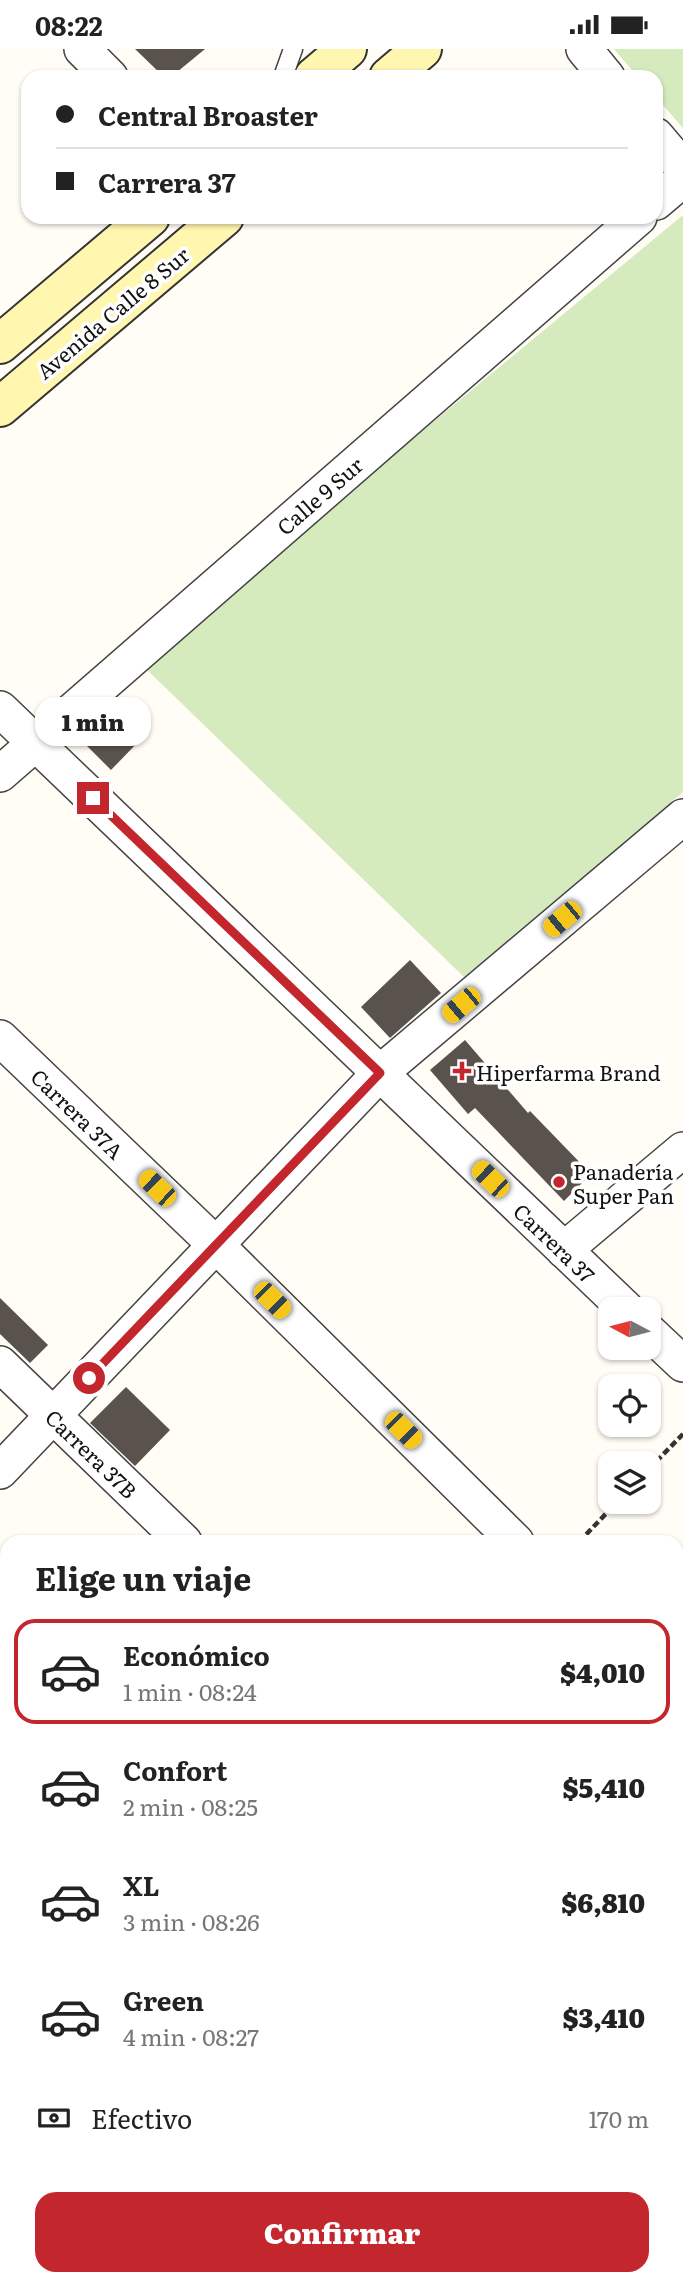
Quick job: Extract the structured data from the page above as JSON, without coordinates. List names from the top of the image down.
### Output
{
  "streets": {
    "main road": ["Avenida Calle 8 Sur"],
    "street": [
      "Calle 9 Sur",
      "Carrera 37A",
      "Carrera 37",
      "Carrera 37B"
    ]
  },
  "crossings": [
    ["Calle 9 Sur", "Carrera 37"]
  ],
  "places": {
    "health": ["Hiperfarma Brand"],
    "other": ["Panadería Super Pan"]
  },
  "north": "left",
  "page": {
    "status": "08:22",
    "banner": ["Central Broaster", "Carrera 37"],
    "bubble": "1 min",
    "heading": "Elige un viaje",
    "list": [
      {
        "name": "Económico",
        "note": "1 min · 08:24",
        "value": "$4,010"
      },
      {
        "name": "Confort",
        "note": "2 min · 08:25",
        "value": "$5,410"
      },
      {
        "name": "XL",
        "note": "3 min · 08:26",
        "value": "$6,810"
      },
      {
        "name": "Green",
        "note": "4 min · 08:27",
        "value": "$3,410"
      }
    ],
    "pay": ["Efectivo", "170 m"],
    "buttons": "Confirmar"
  }
}
